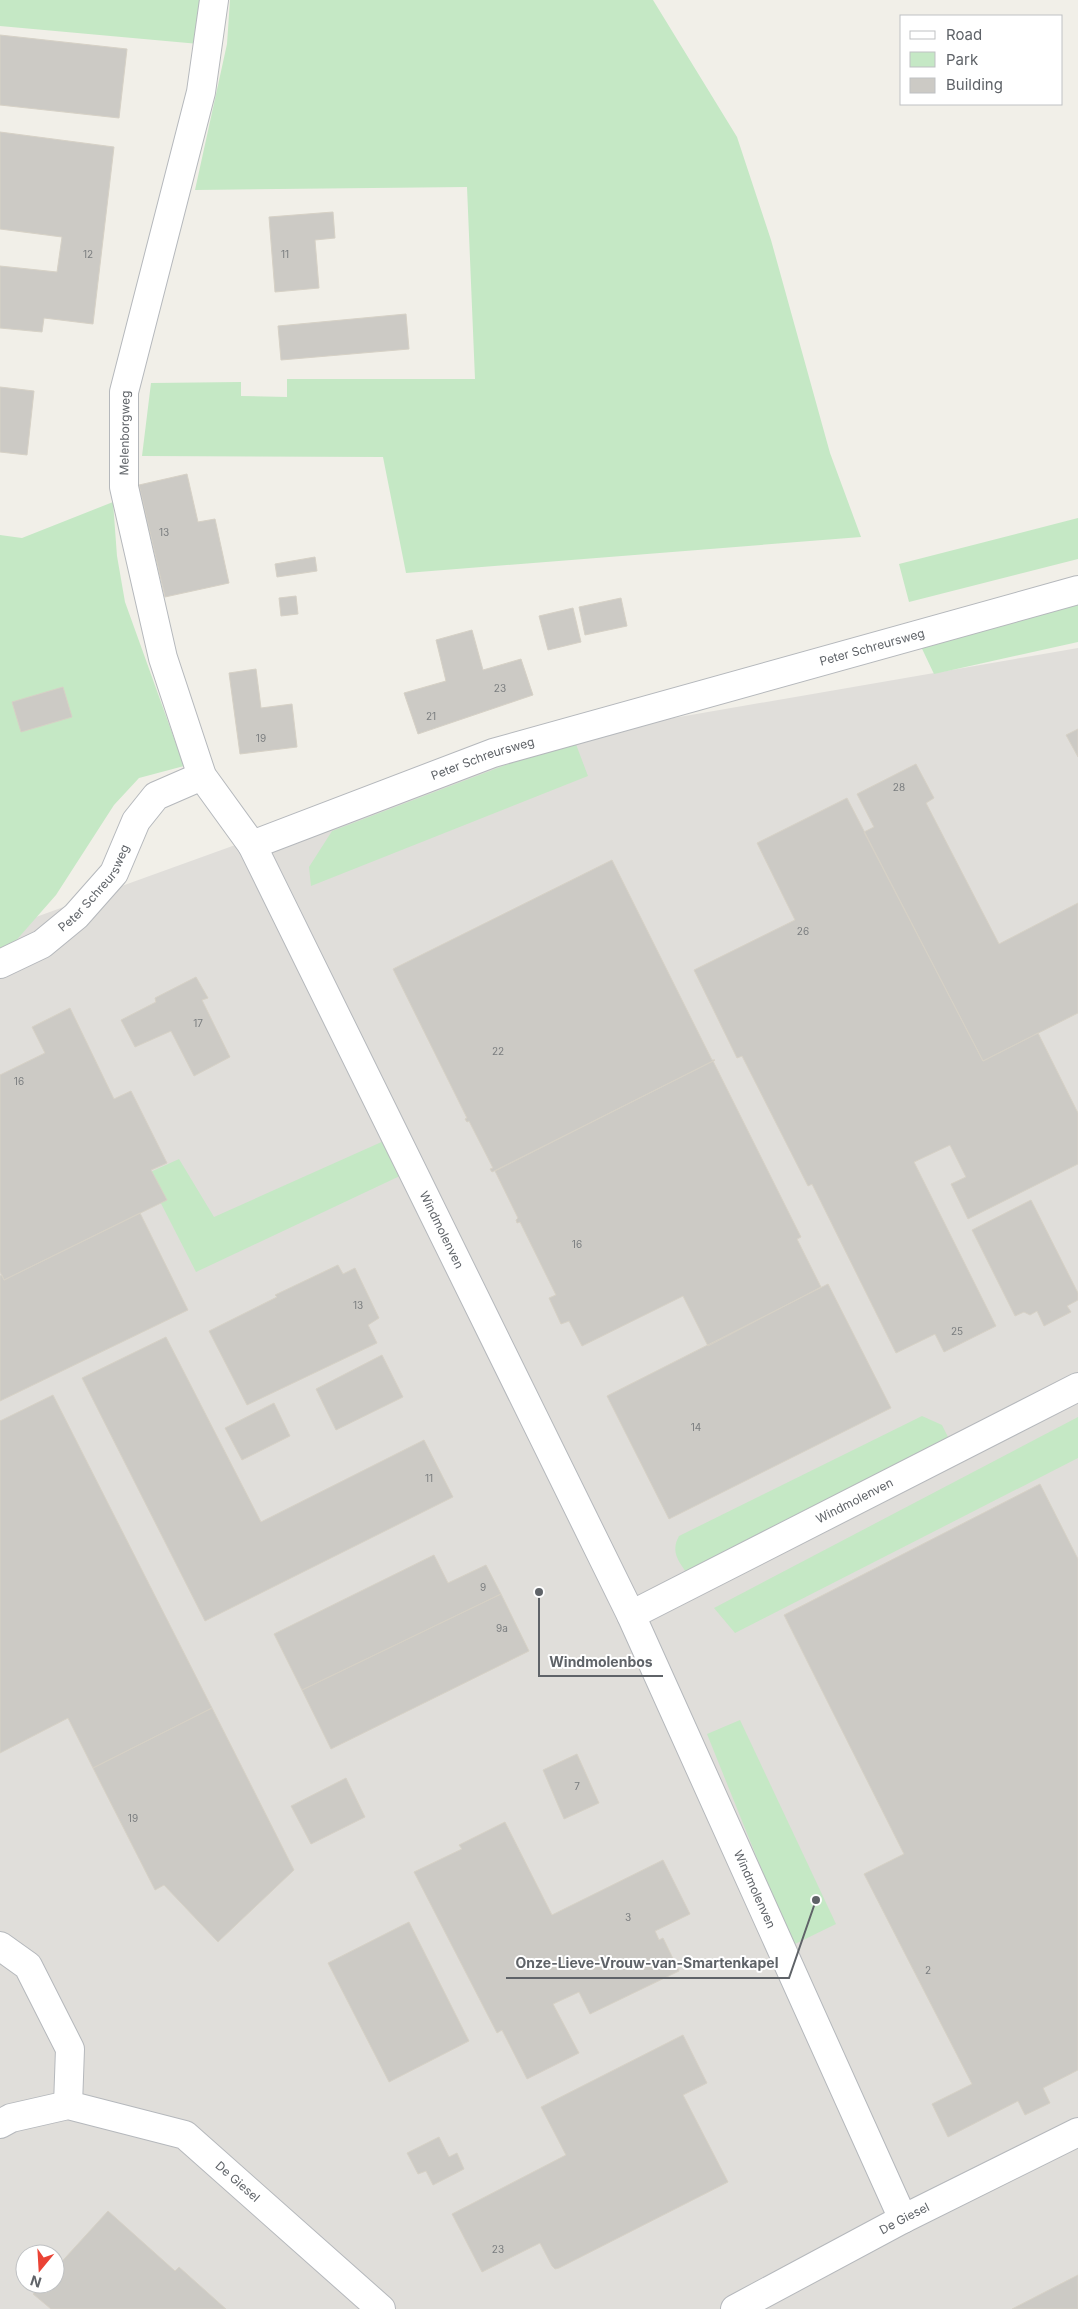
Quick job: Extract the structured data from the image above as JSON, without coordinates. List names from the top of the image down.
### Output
{
  "streets": {
    "street": [
      "Melenborgweg",
      "Peter Schreursweg",
      "Windmolenven",
      "De Giesel"
    ]
  },
  "crossings": [
    ["Melenborgweg", "Peter Schreursweg"],
    ["Peter Schreursweg", "Windmolenven"],
    ["Windmolenven", "De Giesel"]
  ],
  "places": ["Windmolenbos", "Onze-Lieve-Vrouw-van-Smartenkapel"],
  "house_numbers": [
    "12",
    "11",
    "13",
    "23",
    "21",
    "19",
    "28",
    "26",
    "17",
    "22",
    "16",
    "16",
    "13",
    "25",
    "14",
    "11",
    "9",
    "9a",
    "7",
    "19",
    "3",
    "2",
    "23"
  ],
  "legend": ["Road", "Park", "Building"],
  "north": "bottom"
}
